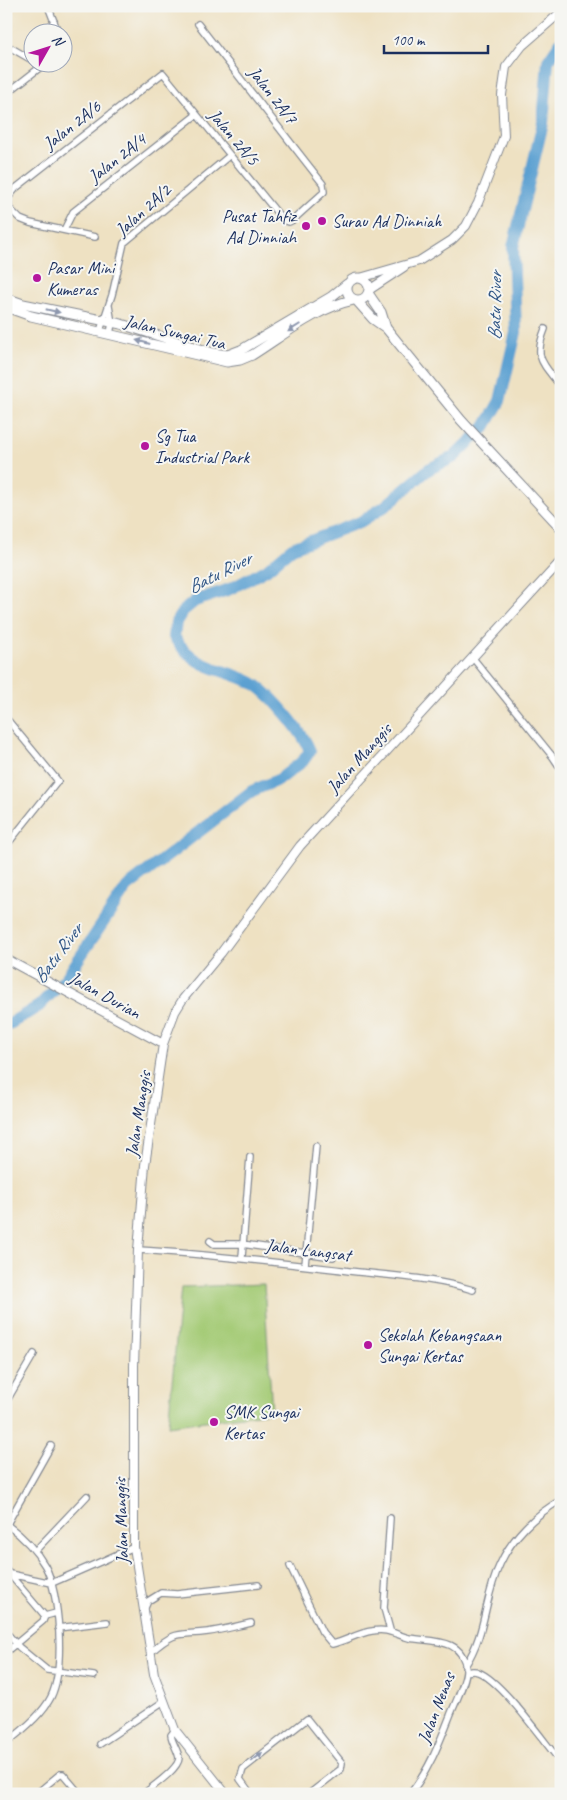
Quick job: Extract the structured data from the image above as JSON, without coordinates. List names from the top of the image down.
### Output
{
  "streets": {
    "main road": ["Jalan Sungai Tua"],
    "street": [
      "Jalan 2A/7",
      "Jalan 2A/6",
      "Jalan 2A/5",
      "Jalan 2A/4",
      "Jalan 2A/2",
      "Jalan Manggis",
      "Jalan Durian",
      "Jalan Langsat",
      "Jalan Nenas"
    ]
  },
  "crossings": [
    ["Jalan 2A/7", "Jalan 2A/5"],
    ["Jalan 2A/6", "Jalan 2A/5"],
    ["Jalan 2A/5", "Jalan 2A/4"],
    ["Jalan 2A/5", "Jalan 2A/2"],
    ["Jalan 2A/2", "Jalan Sungai Tua"],
    ["Jalan Manggis", "Jalan Durian"],
    ["Jalan Manggis", "Jalan Langsat"]
  ],
  "water": ["Batu River"],
  "places": [
    "Surau Ad Dinniah",
    "Pusat Tahfiz Ad Dinniah",
    "Pasar Mini Kumeras",
    "Sg Tua Industrial Park",
    "Sekolah Kebangsaan Sungai Kertas",
    "SMK Sungai Kertas"
  ],
  "scale_bar": "100 m",
  "north": "top right"
}
